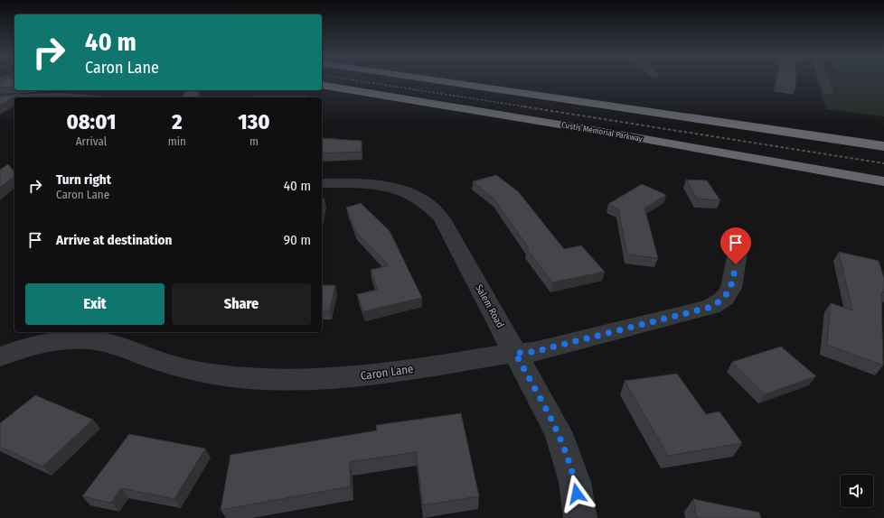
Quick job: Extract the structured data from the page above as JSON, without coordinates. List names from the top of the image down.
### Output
{
  "streets": {
    "highway": ["Custis Memorial Parkway"],
    "street": ["Salem Road", "Caron Lane"]
  },
  "crossings": [
    ["Salem Road", "Caron Lane"]
  ],
  "page": {
    "turn": ["40 m", "Caron Lane"],
    "eta": [
      "08:01",
      "Arrival",
      "2",
      "min",
      "130",
      "m"
    ],
    "list": [
      {
        "name": "Turn right",
        "note": "Caron Lane",
        "value": "40 m"
      },
      {
        "name": "Arrive at destination",
        "value": "90 m"
      }
    ],
    "buttons": ["Exit", "Share"]
  }
}
